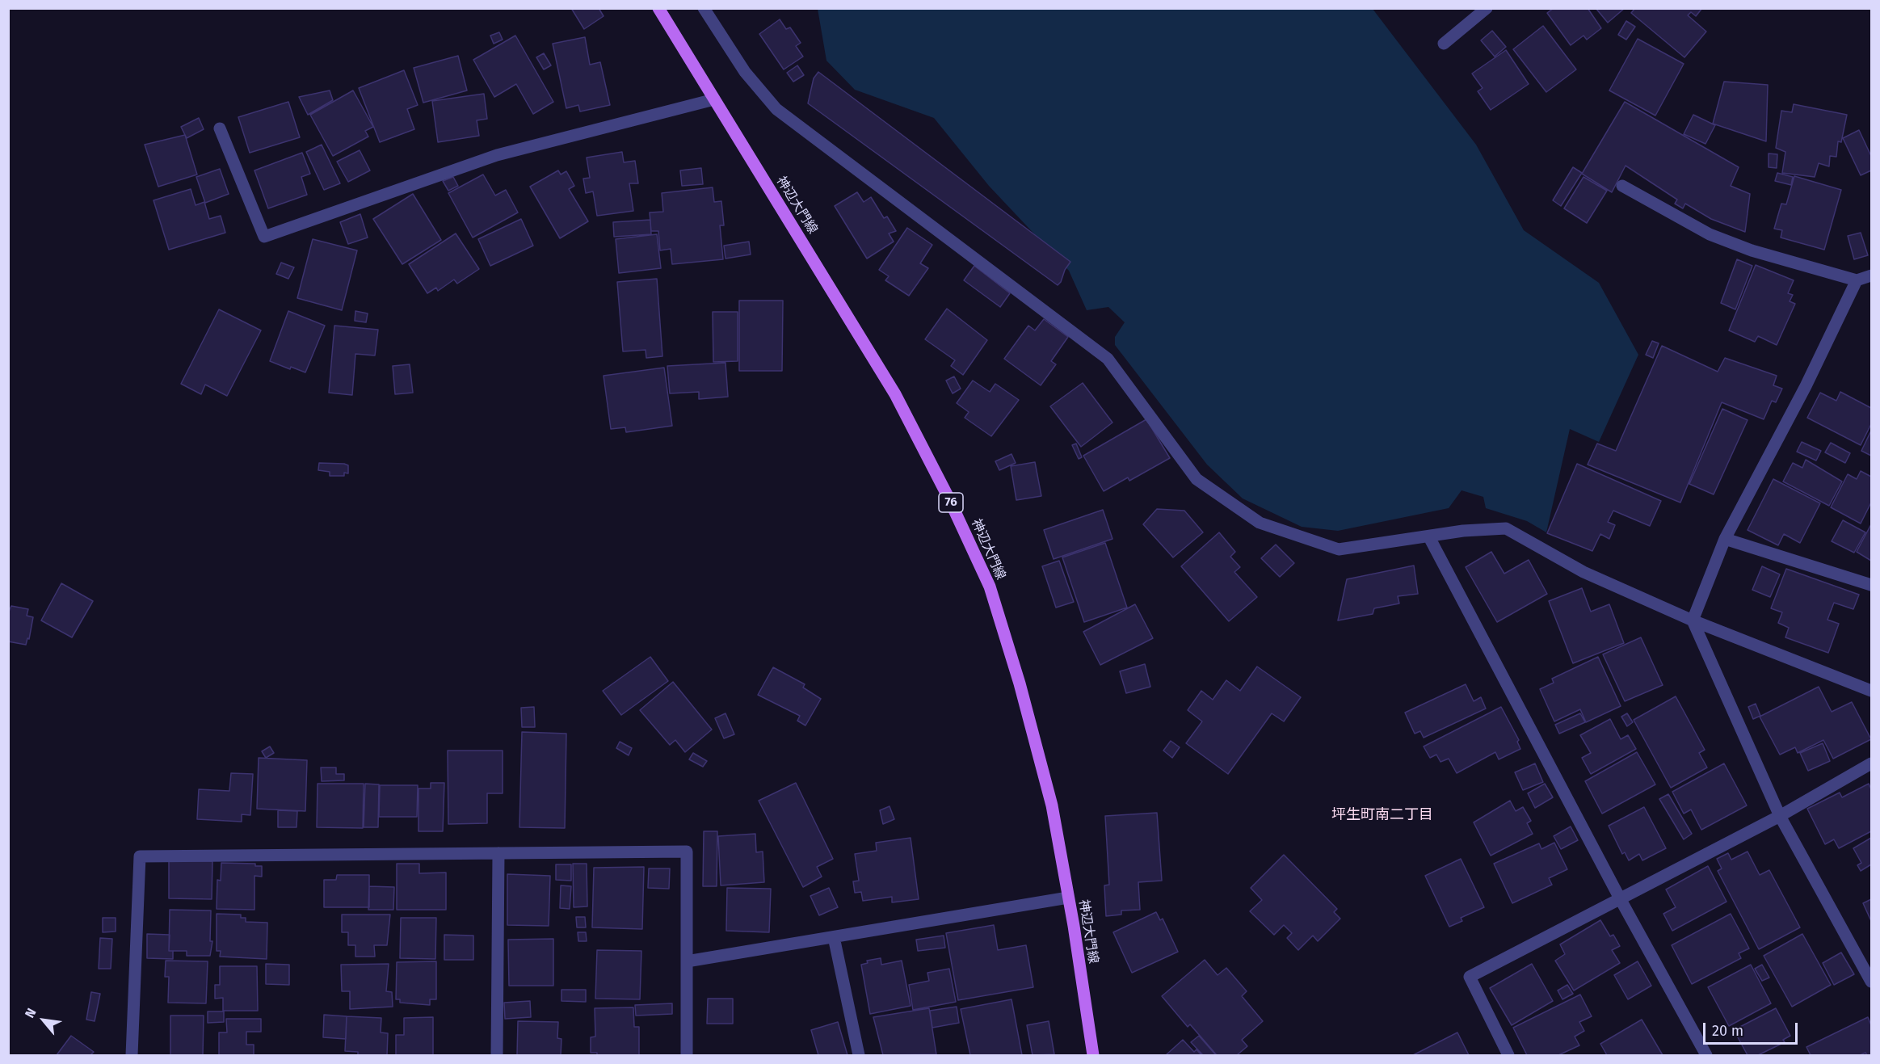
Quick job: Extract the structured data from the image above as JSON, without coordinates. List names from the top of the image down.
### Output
{
  "streets": {
    "main road": ["神辺大門線", "76"]
  },
  "districts": ["坪生町南二丁目"],
  "scale_bar": "20 m",
  "north": "top left"
}
